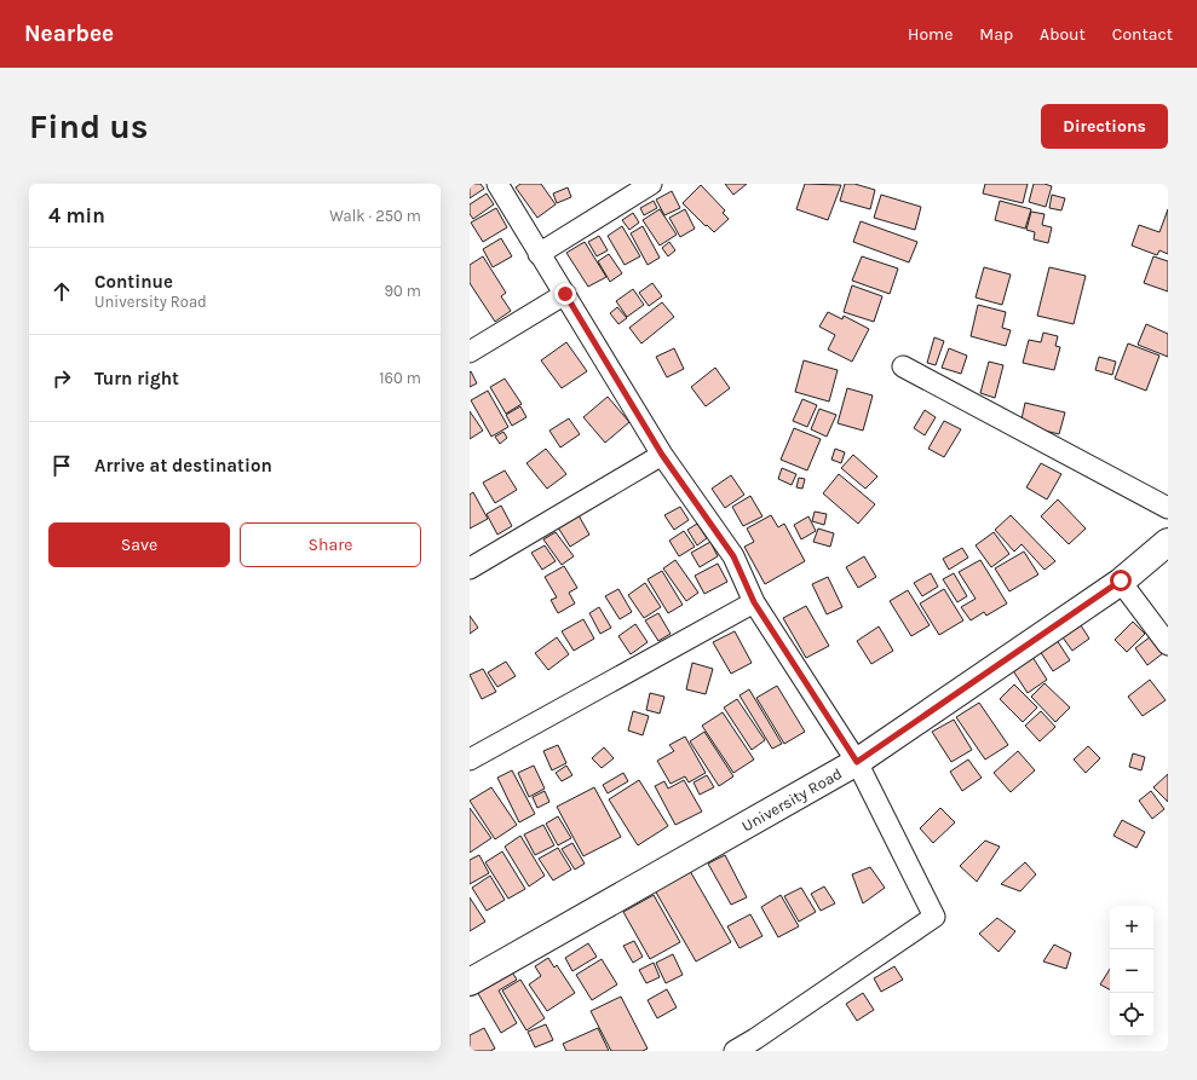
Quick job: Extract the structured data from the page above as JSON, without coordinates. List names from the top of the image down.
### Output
{
  "streets": {
    "street": ["University Road"]
  },
  "page": {
    "header": "Nearbee",
    "nav": [
      "Home",
      "Map",
      "About",
      "Contact"
    ],
    "buttons": [
      "Directions",
      ["Save", "Share"]
    ],
    "title": "Find us",
    "heading": ["4 min", "Walk · 250 m"],
    "list": [
      ["Continue", "University Road", "90 m"],
      ["Turn right", "160 m"],
      "Arrive at destination"
    ],
    "map_buttons": ["+", "−"]
  }
}
